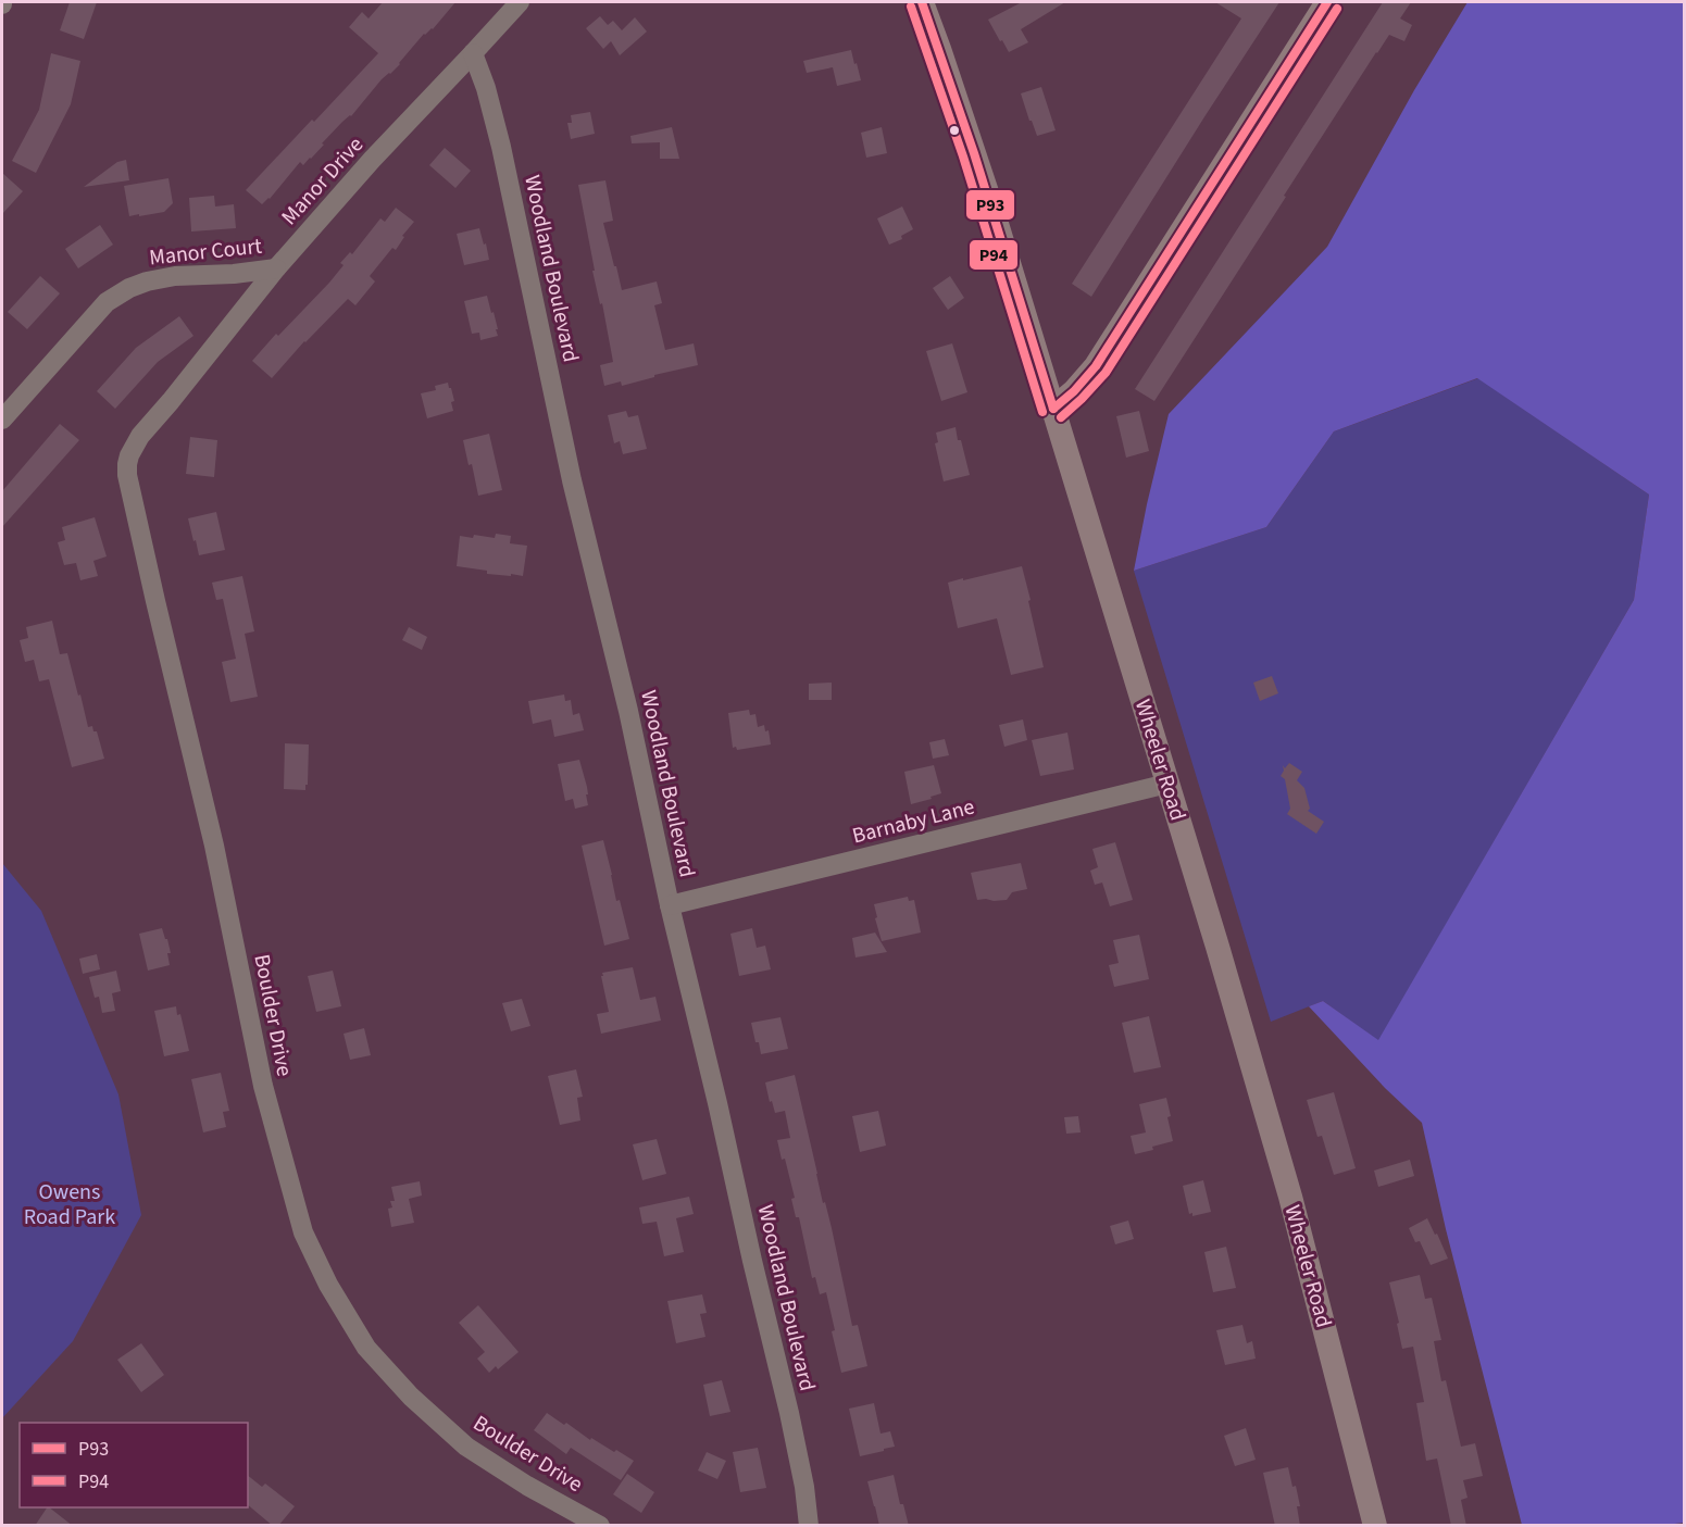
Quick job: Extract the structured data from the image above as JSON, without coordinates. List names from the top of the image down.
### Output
{
  "streets": {
    "main road": ["Wheeler Road"],
    "street": [
      "Manor Drive",
      "Manor Court",
      "Woodland Boulevard",
      "Barnaby Lane",
      "Boulder Drive"
    ]
  },
  "crossings": [
    ["Manor Drive", "Manor Court"],
    ["Manor Drive", "Woodland Boulevard"],
    ["Manor Drive", "Boulder Drive"],
    ["Woodland Boulevard", "Barnaby Lane"],
    ["Wheeler Road", "Barnaby Lane"]
  ],
  "parks": ["Owens Road Park"],
  "lines": ["transit line P93", "transit line P94"],
  "legend": ["P93", "P94"]
}
